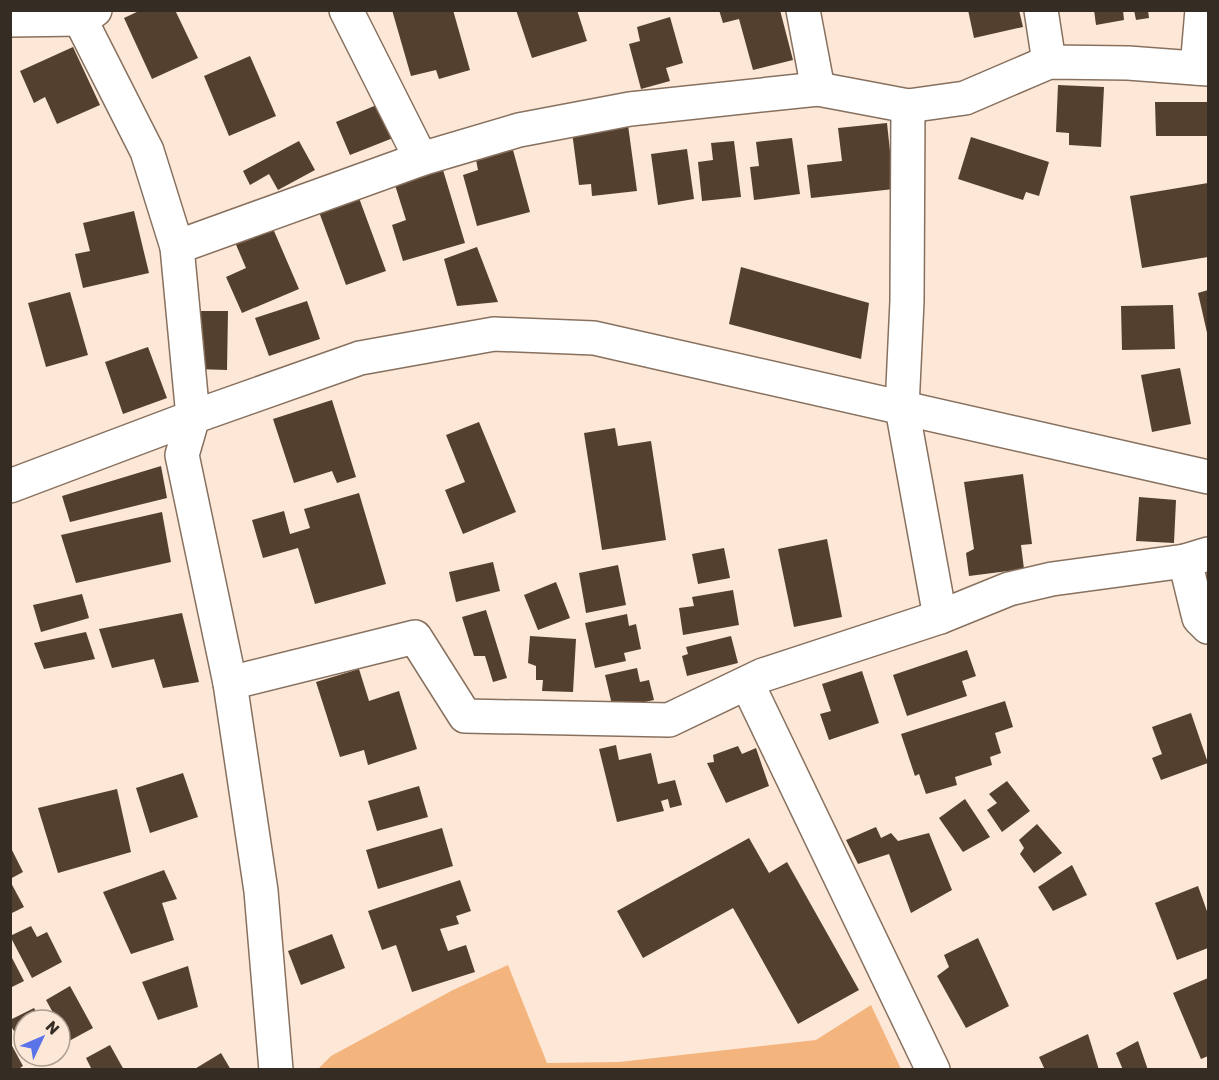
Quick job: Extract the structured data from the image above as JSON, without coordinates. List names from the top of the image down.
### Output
{
  "north": "top right"
}
